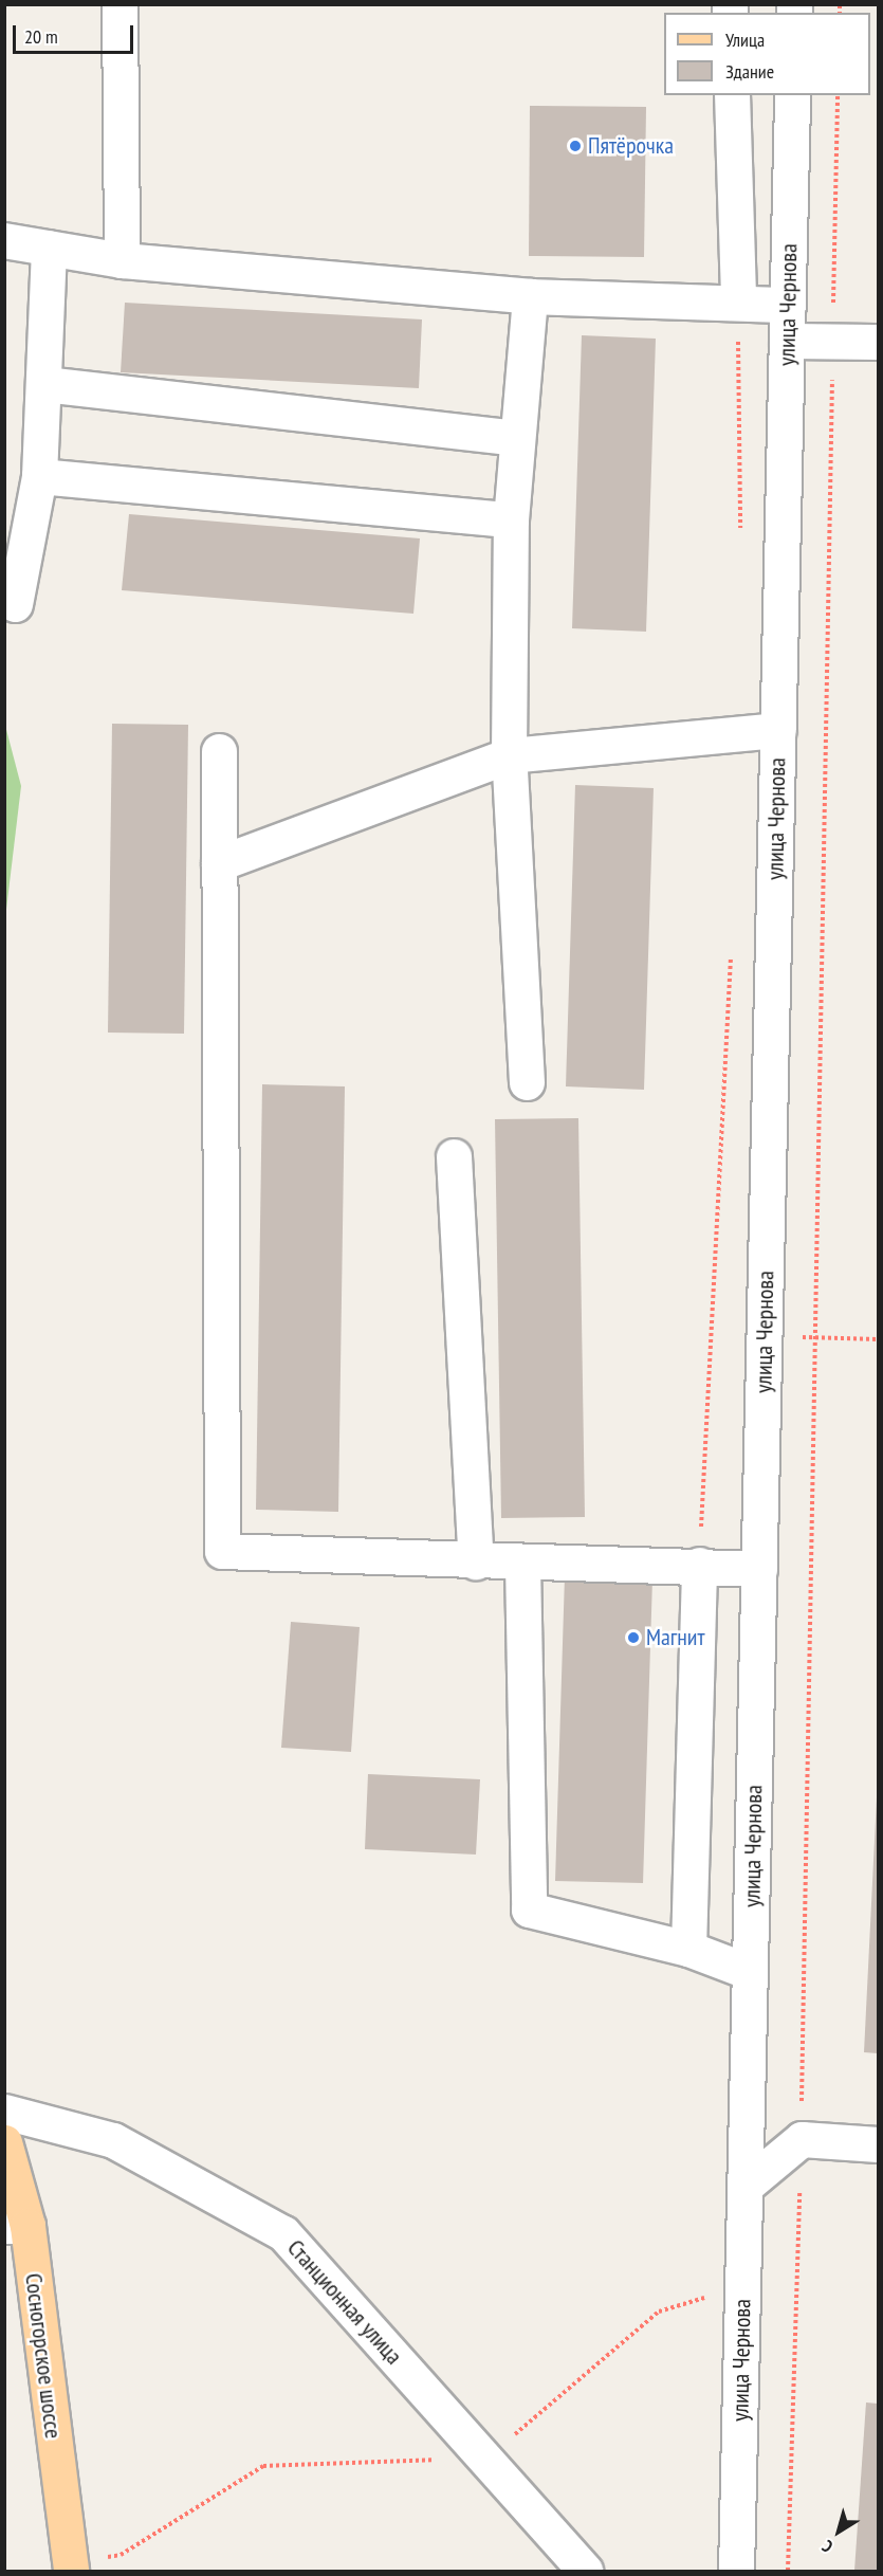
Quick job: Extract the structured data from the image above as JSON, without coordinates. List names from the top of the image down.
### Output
{
  "streets": {
    "main road": ["Сосногорское шоссе"],
    "street": ["улица Чернова", "Станционная улица"]
  },
  "places": ["Пятёрочка", "Магнит"],
  "legend": ["Улица", "Здание"],
  "scale_bar": "20 m",
  "north": "bottom left"
}
